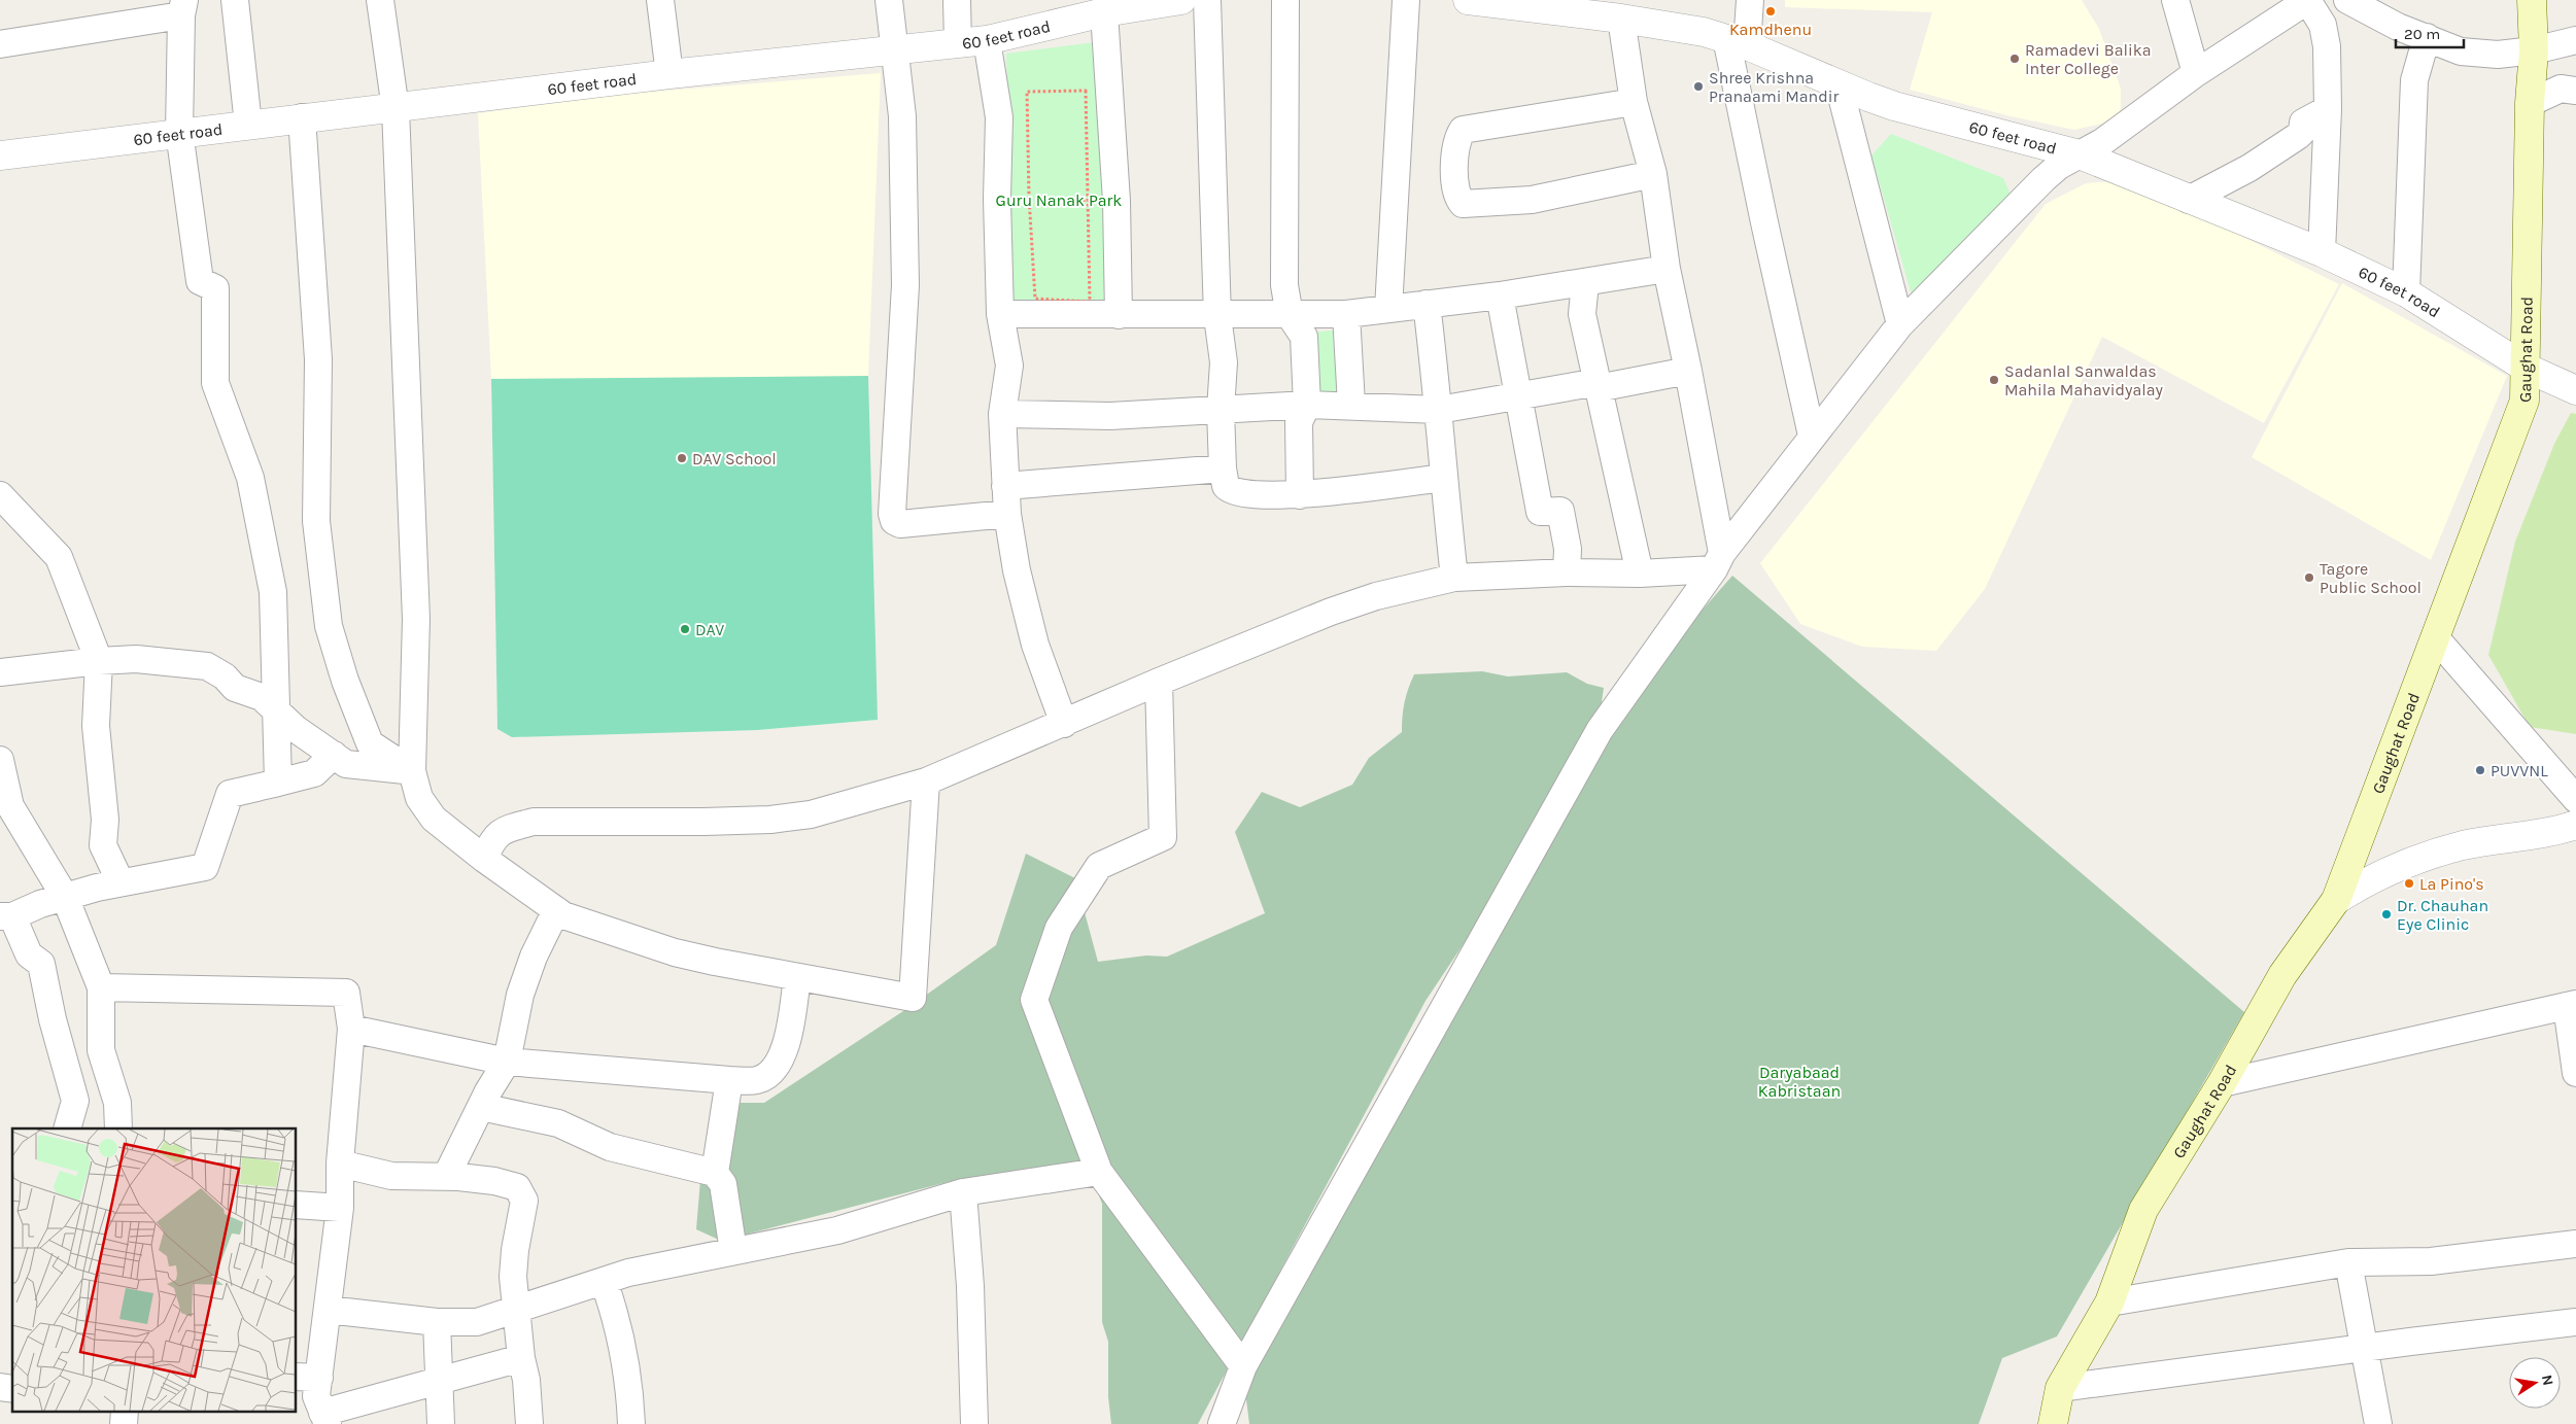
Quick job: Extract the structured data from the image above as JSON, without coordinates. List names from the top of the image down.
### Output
{
  "streets": {
    "main road": ["Gaughat Road"],
    "street": ["60 feet road"]
  },
  "crossings": [
    ["60 feet road", "Gaughat Road"]
  ],
  "parks": ["Guru Nanak Park", "Daryabaad Kabristaan"],
  "places": [
    "Kamdhenu",
    "Ramadevi Balika Inter College",
    "Shree Krishna Pranaami Mandir",
    "Sadanlal Sanwaldas Mahila Mahavidyalay",
    "DAV School",
    "Tagore Public School",
    "DAV",
    "PUVVNL",
    "La Pino's",
    "Dr. Chauhan Eye Clinic"
  ],
  "scale_bar": "20 m",
  "north": "right"
}
